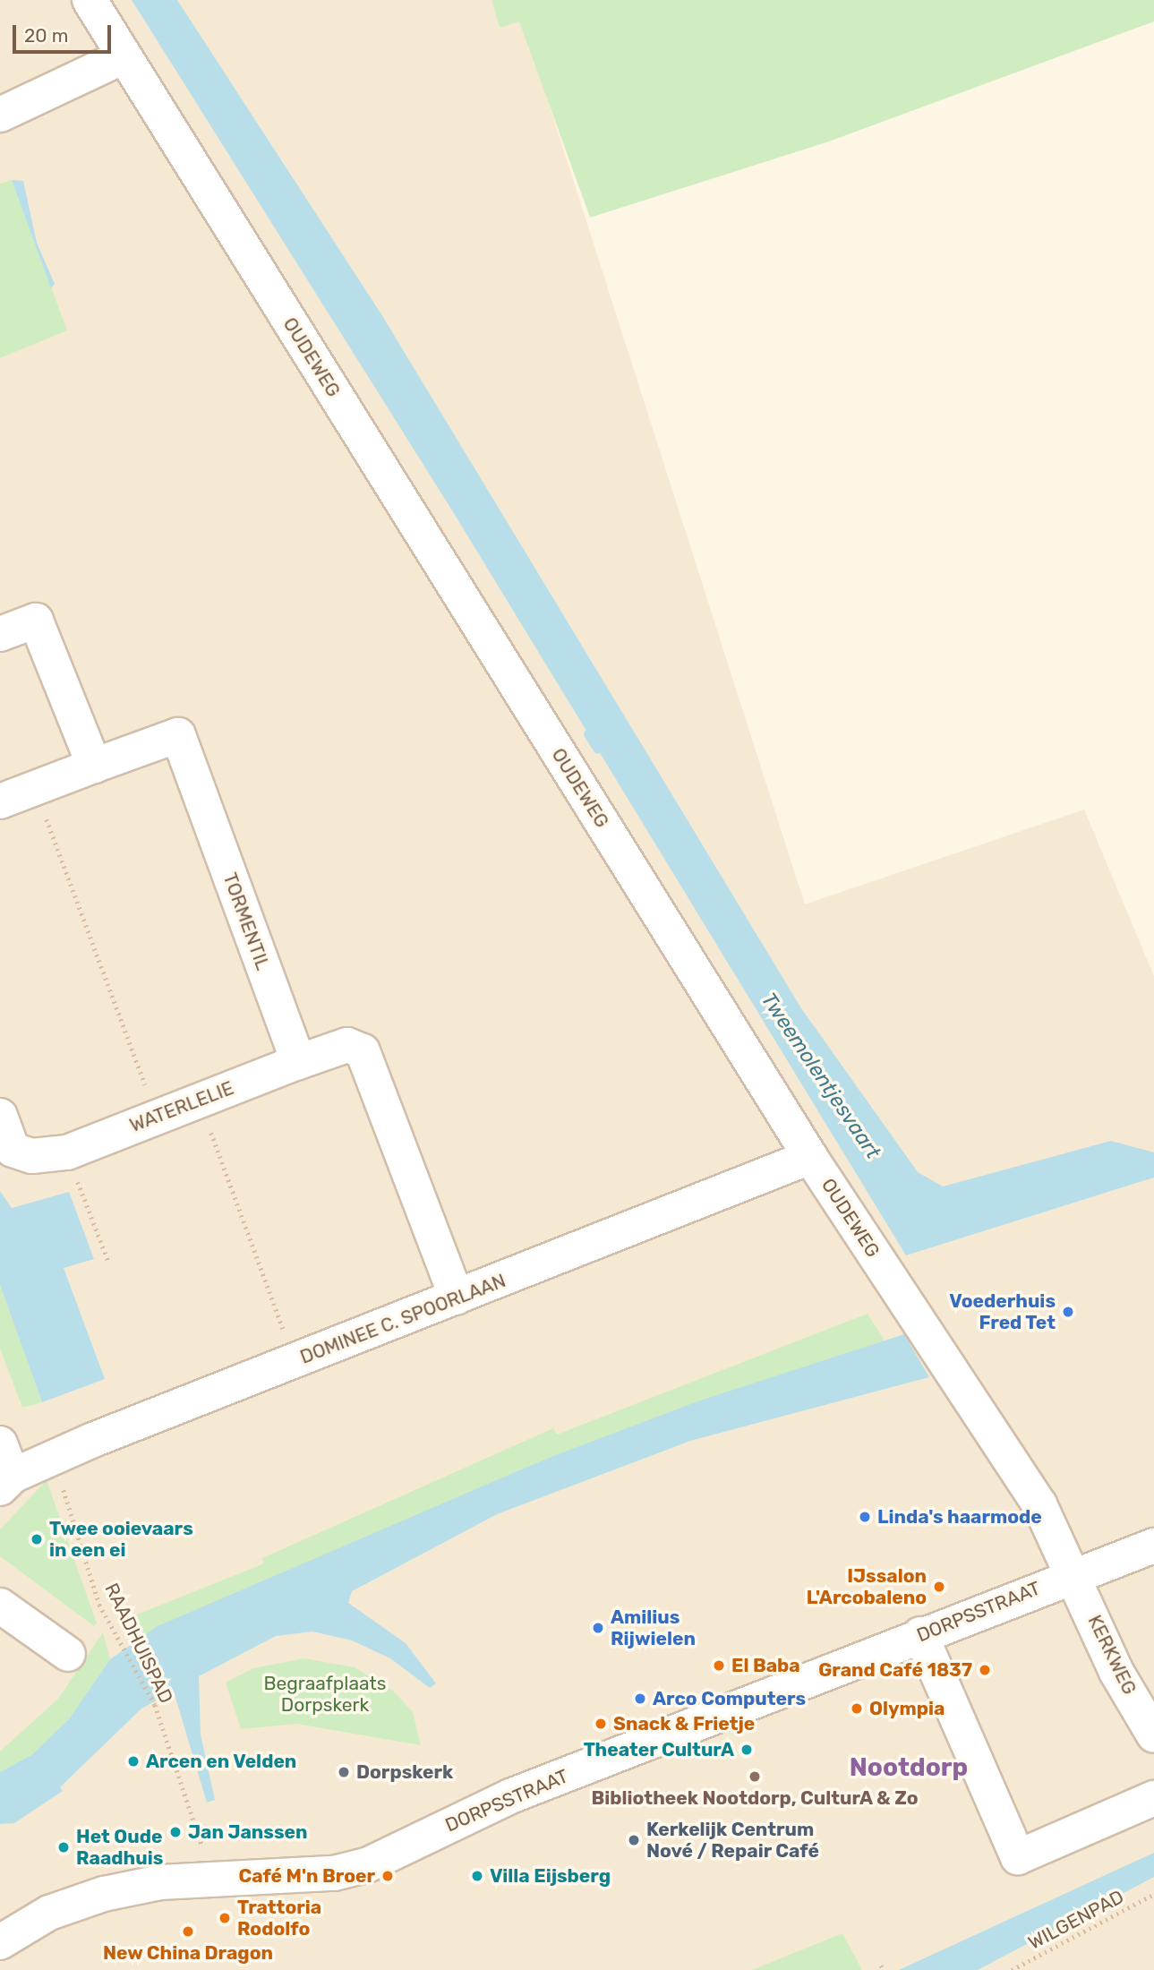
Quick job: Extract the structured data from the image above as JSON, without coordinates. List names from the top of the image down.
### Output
{
  "streets": {
    "street": [
      "OUDEWEG",
      "TORMENTIL",
      "WATERLELIE",
      "DOMINEE C. SPOORLAAN",
      "DORPSSTRAAT",
      "KERKWEG"
    ],
    "path": ["RAADHUISPAD", "WILGENPAD"]
  },
  "crossings": [
    ["OUDEWEG", "DOMINEE C. SPOORLAAN"],
    ["OUDEWEG", "DORPSSTRAAT"],
    ["OUDEWEG", "KERKWEG"],
    ["TORMENTIL", "WATERLELIE"],
    ["DOMINEE C. SPOORLAAN", "RAADHUISPAD"],
    ["DORPSSTRAAT", "RAADHUISPAD"],
    ["DORPSSTRAAT", "KERKWEG"]
  ],
  "districts": ["Nootdorp"],
  "water": ["Tweemolentjesvaart"],
  "parks": ["Begraafplaats Dorpskerk"],
  "places": [
    "Voederhuis Fred Tet",
    "Linda's haarmode",
    "Twee ooievaars in een ei",
    "IJssalon L'Arcobaleno",
    "Amilius Rijwielen",
    "El Baba",
    "Grand Café 1837",
    "Arco Computers",
    "Olympia",
    "Snack & Frietje",
    "Theater CulturA",
    "Arcen en Velden",
    "Dorpskerk",
    "Bibliotheek Nootdorp, CulturA & Zo",
    "Jan Janssen",
    "Kerkelijk Centrum Nové / Repair Café",
    "Het Oude Raadhuis",
    "Café M'n Broer",
    "Villa Eijsberg",
    "Trattoria Rodolfo",
    "New China Dragon"
  ],
  "scale_bar": "20 m"
}
